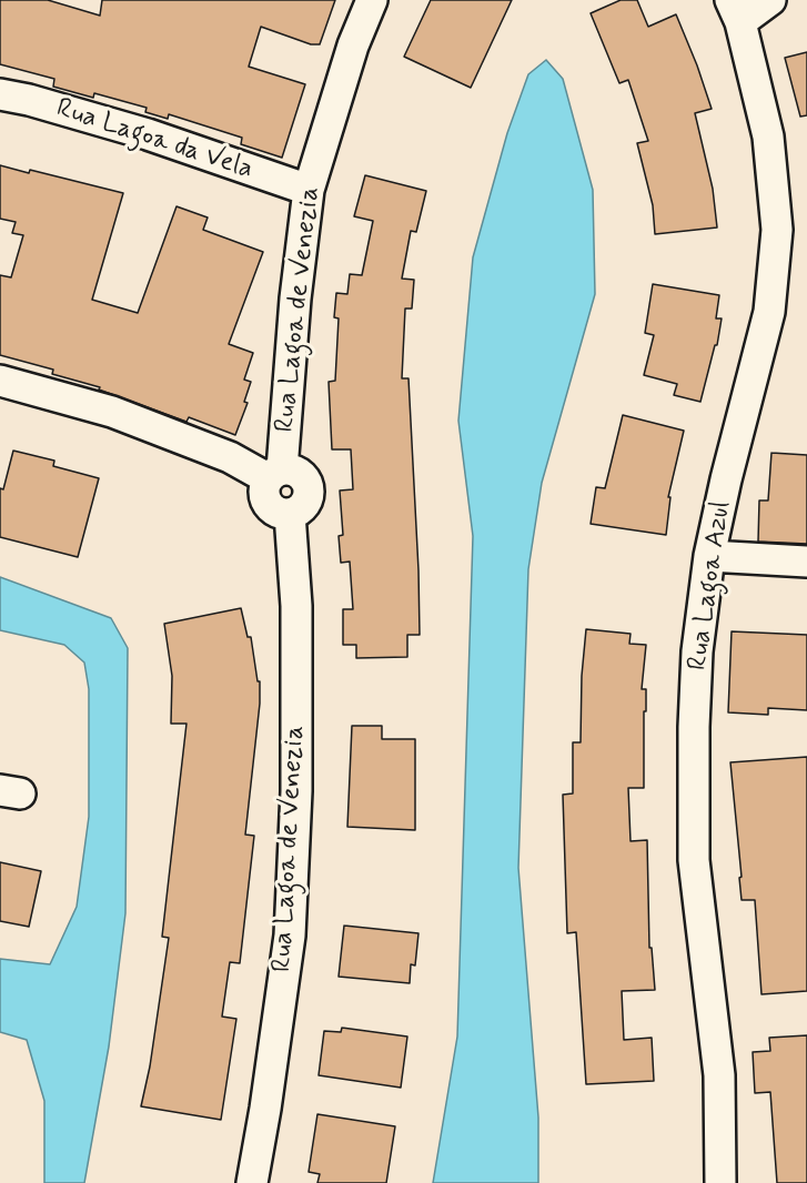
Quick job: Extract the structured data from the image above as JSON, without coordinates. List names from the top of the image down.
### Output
{
  "streets": {
    "street": ["Rua Lagoa da Vela", "Rua Lagoa de Venezia", "Rua Lagoa Azul"]
  },
  "crossings": [
    ["Rua Lagoa da Vela", "Rua Lagoa de Venezia"]
  ]
}
